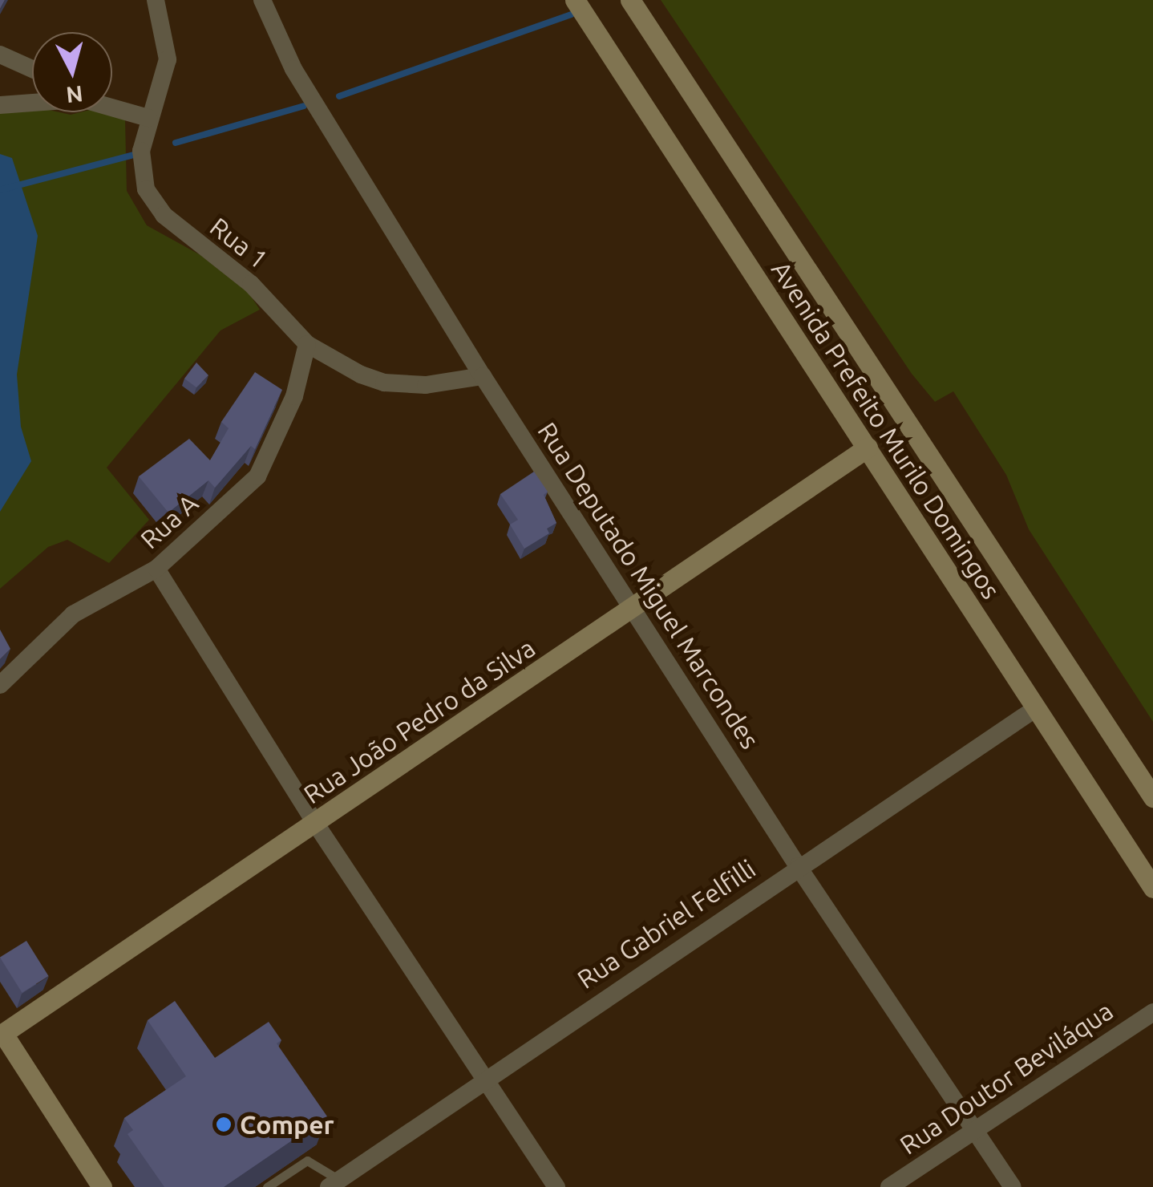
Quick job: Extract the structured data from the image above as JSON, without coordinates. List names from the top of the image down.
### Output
{
  "streets": {
    "main road": ["Avenida Prefeito Murilo Domingos", "Rua João Pedro da Silva"],
    "street": [
      "Rua 1",
      "Rua A",
      "Rua Deputado Miguel Marcondes",
      "Rua Gabriel Felfilli",
      "Rua Doutor Beviláqua"
    ]
  },
  "crossings": [
    ["Rua 1", "Rua A"],
    ["Rua 1", "Rua Deputado Miguel Marcondes"],
    ["Avenida Prefeito Murilo Domingos", "Rua João Pedro da Silva"],
    ["Avenida Prefeito Murilo Domingos", "Rua Gabriel Felfilli"],
    ["Rua Deputado Miguel Marcondes", "Rua João Pedro da Silva"],
    ["Rua Deputado Miguel Marcondes", "Rua Gabriel Felfilli"],
    ["Rua Deputado Miguel Marcondes", "Rua Doutor Beviláqua"]
  ],
  "places": ["Comper"],
  "north": "bottom"
}
